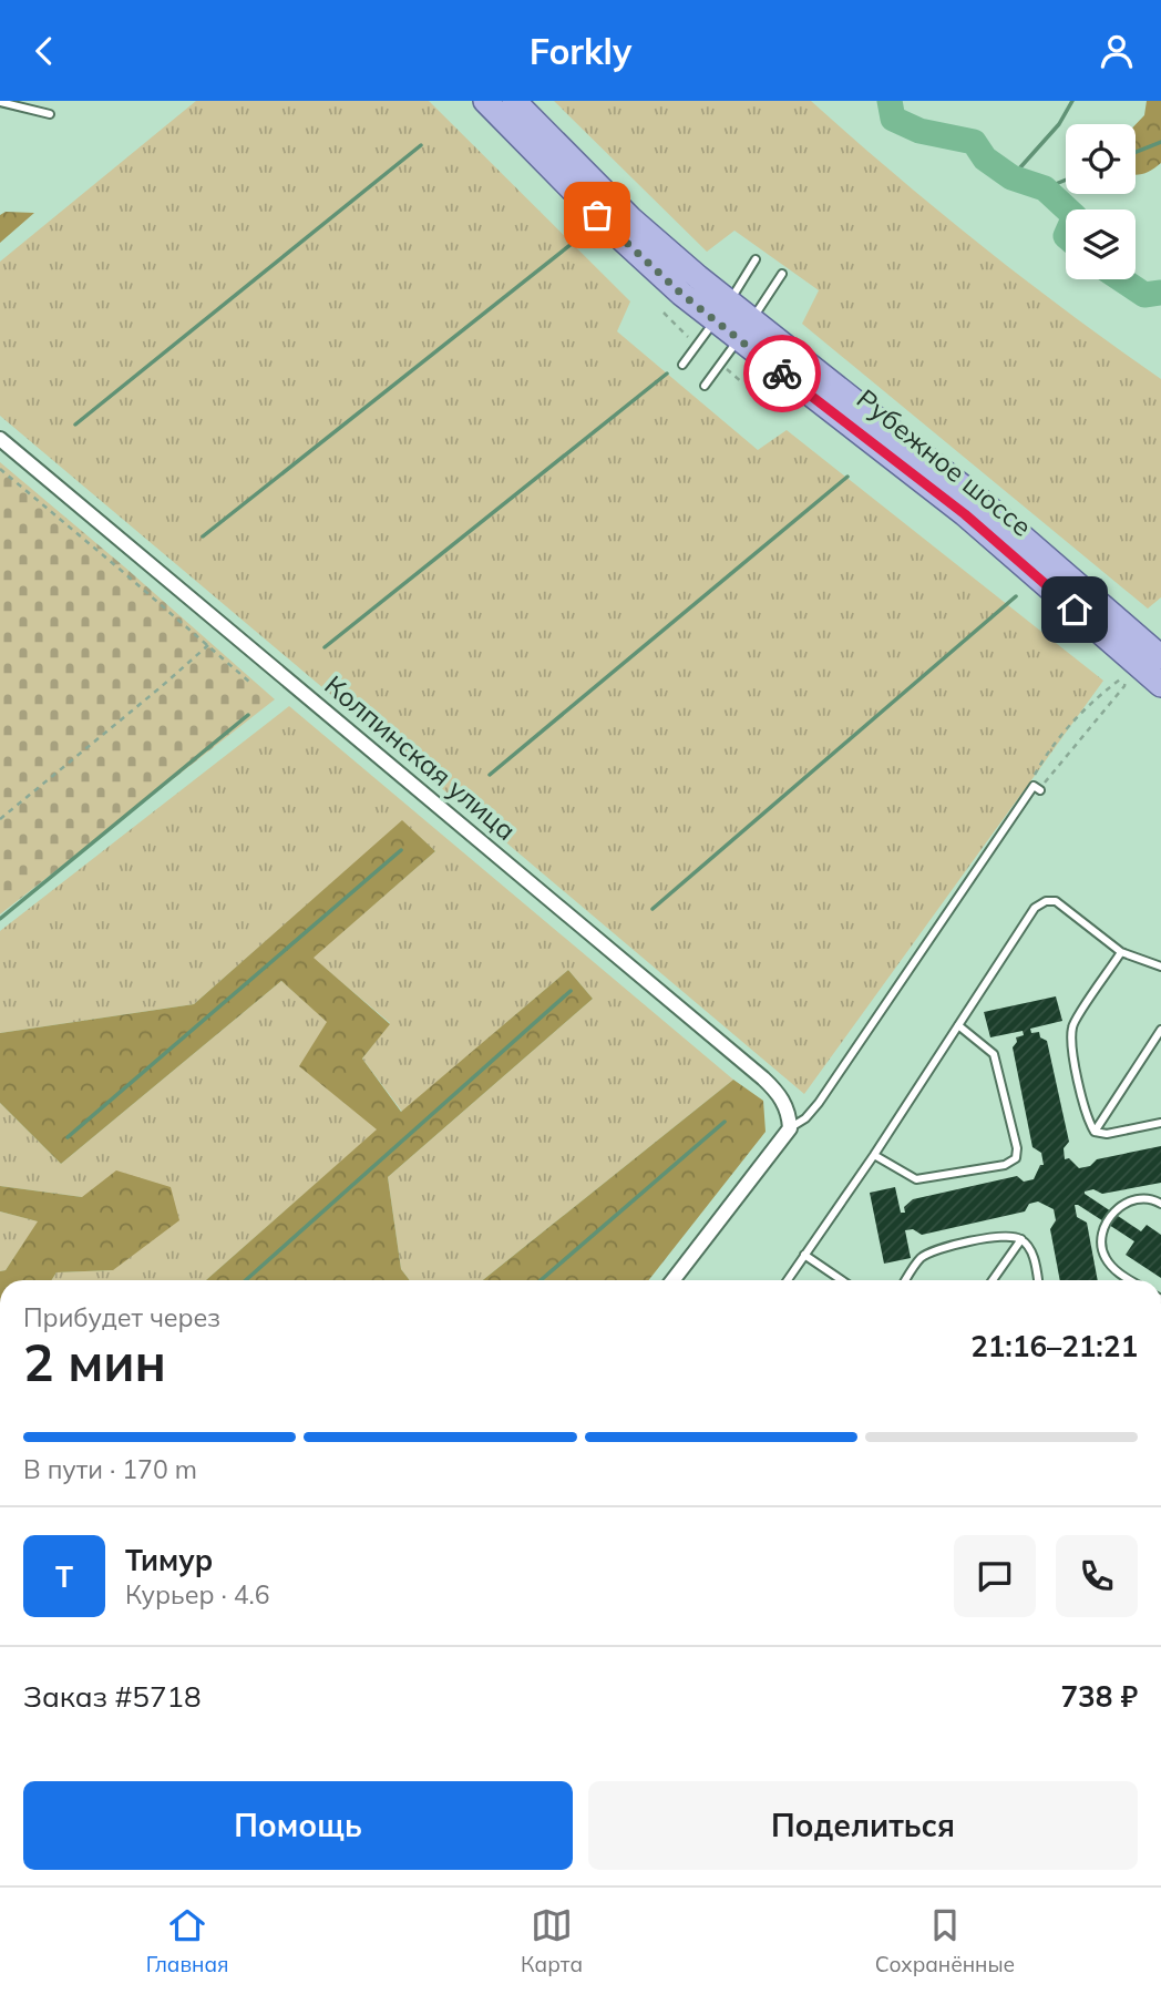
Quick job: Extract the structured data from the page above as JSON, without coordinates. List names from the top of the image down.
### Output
{
  "streets": {
    "main road": ["Рубежное шоссе"],
    "street": ["Колпинская улица"]
  },
  "page": {
    "header": "Forkly",
    "heading": ["2 мин", "Прибудет через", "21:16–21:21"],
    "panel": [
      "Тимур",
      "Курьер · 4.6",
      "Заказ #5718",
      "738 ₽"
    ],
    "bar": "В пути · 170 m",
    "round": "Т",
    "buttons": ["Помощь", "Поделиться"],
    "tabs": ["Главная", "Карта", "Сохранённые"]
  }
}
